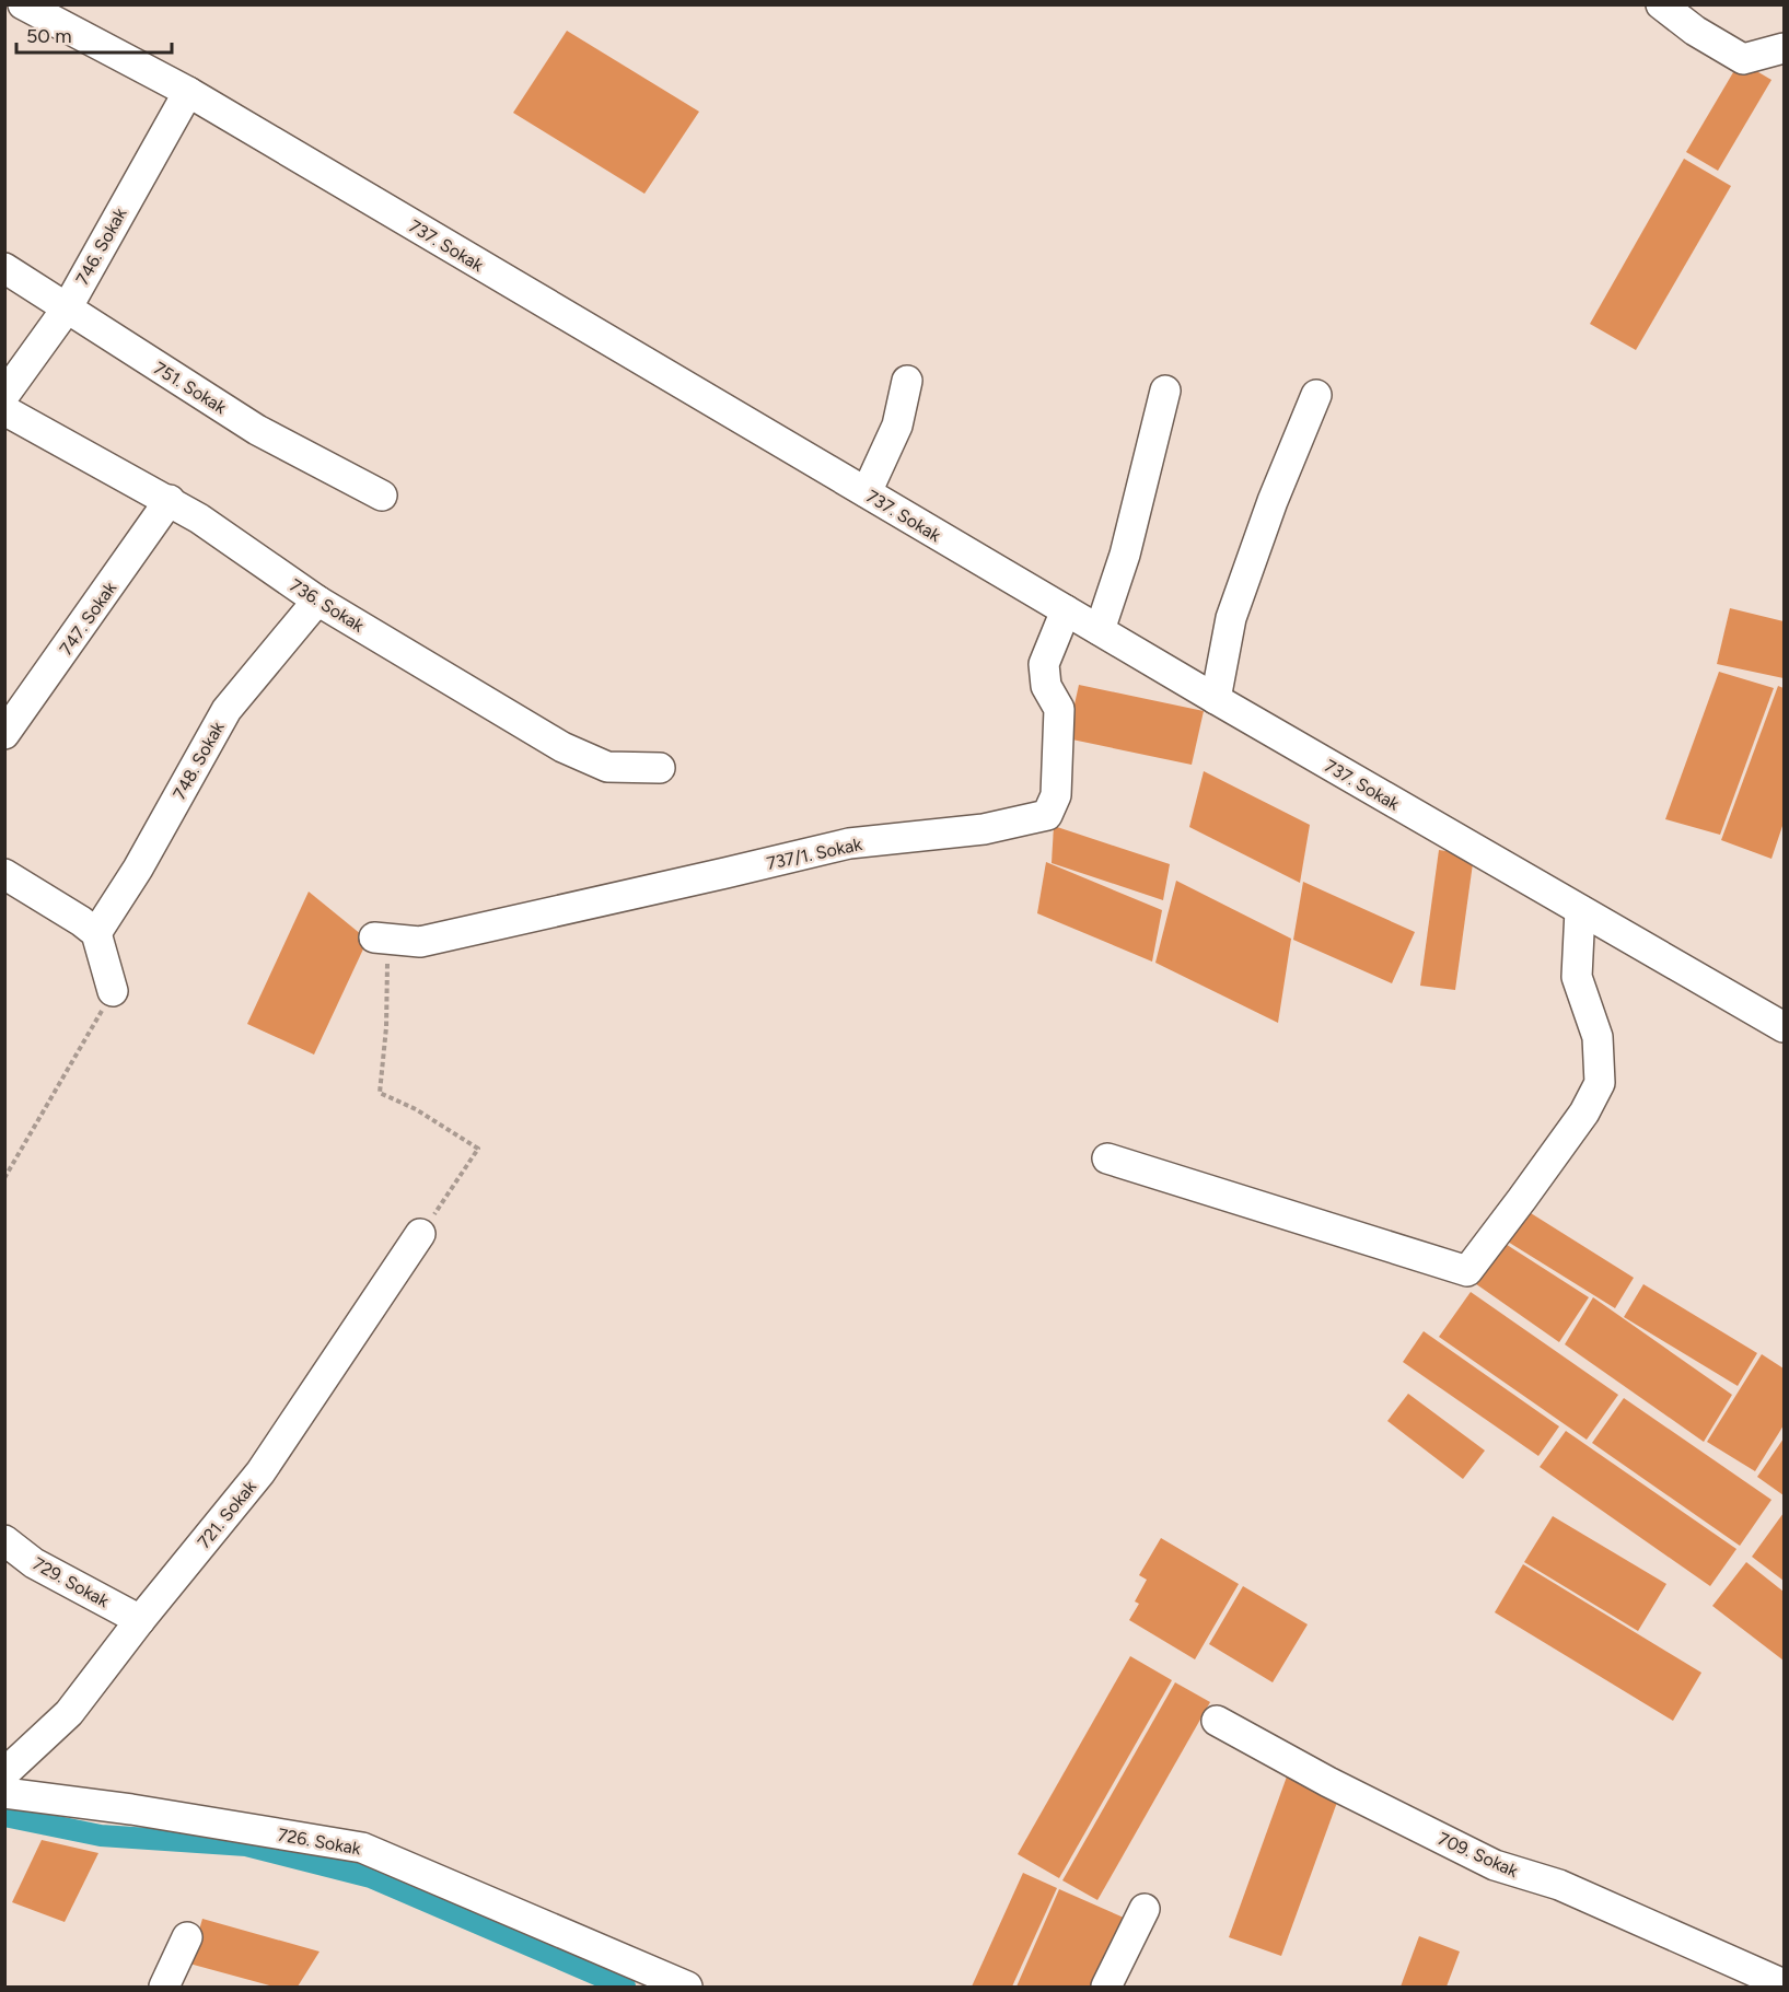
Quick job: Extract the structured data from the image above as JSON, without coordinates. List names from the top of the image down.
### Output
{
  "streets": {
    "street": [
      "737. Sokak",
      "746. Sokak",
      "751. Sokak",
      "736. Sokak",
      "747. Sokak",
      "748. Sokak",
      "737/1. Sokak",
      "721. Sokak",
      "729. Sokak",
      "726. Sokak",
      "709. Sokak"
    ]
  },
  "crossings": [
    ["737. Sokak", "746. Sokak"],
    ["737. Sokak", "737/1. Sokak"],
    ["746. Sokak", "751. Sokak"],
    ["736. Sokak", "747. Sokak"],
    ["736. Sokak", "748. Sokak"],
    ["721. Sokak", "729. Sokak"]
  ],
  "scale_bar": "50 m"
}
